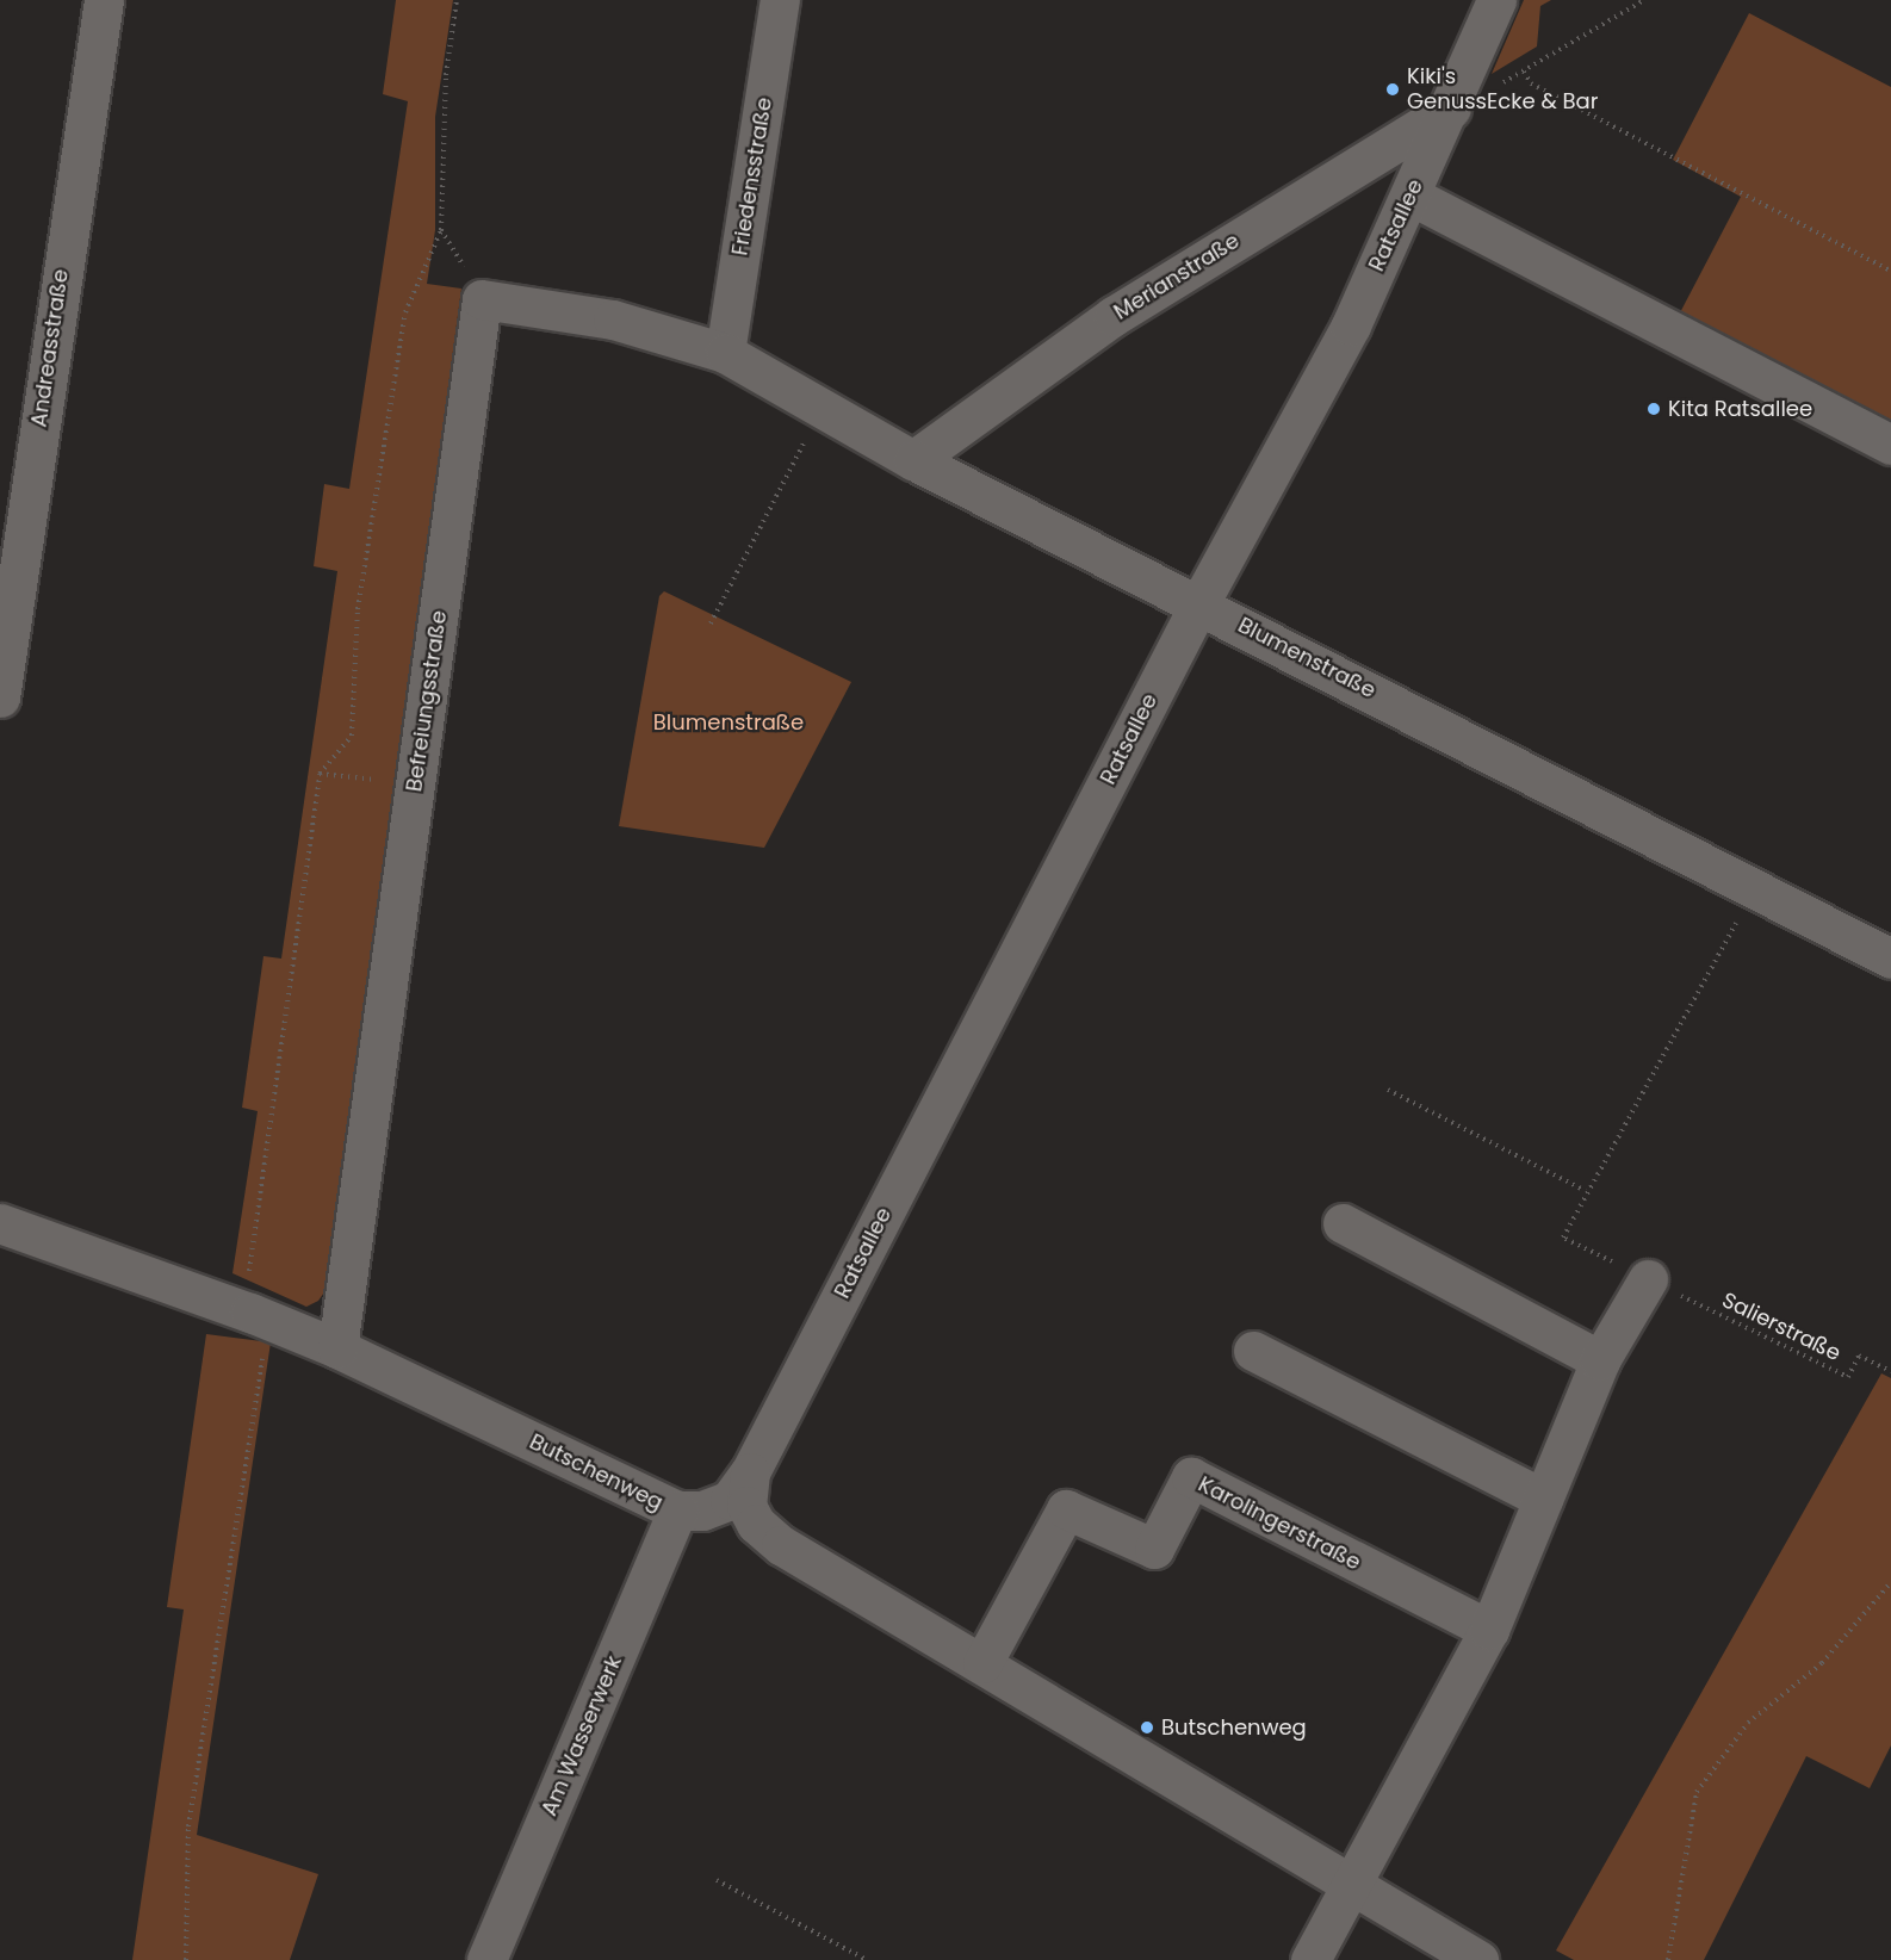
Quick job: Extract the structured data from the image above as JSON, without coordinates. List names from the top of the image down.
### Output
{
  "streets": {
    "street": [
      "Friedensstraße",
      "Ratsallee",
      "Merianstraße",
      "Andreasstraße",
      "Blumenstraße",
      "Befreiungsstraße",
      "Butschenweg",
      "Karolingerstraße",
      "Am Wasserwerk"
    ],
    "path": ["Salierstraße"]
  },
  "crossings": [
    ["Friedensstraße", "Blumenstraße"],
    ["Friedensstraße", "Befreiungsstraße"],
    ["Ratsallee", "Merianstraße"],
    ["Ratsallee", "Blumenstraße"],
    ["Ratsallee", "Butschenweg"],
    ["Merianstraße", "Blumenstraße"],
    ["Blumenstraße", "Befreiungsstraße"],
    ["Befreiungsstraße", "Butschenweg"],
    ["Butschenweg", "Am Wasserwerk"]
  ],
  "parks": ["Blumenstraße"],
  "places": ["Kiki's GenussEcke & Bar", "Kita Ratsallee", "Butschenweg"]
}
